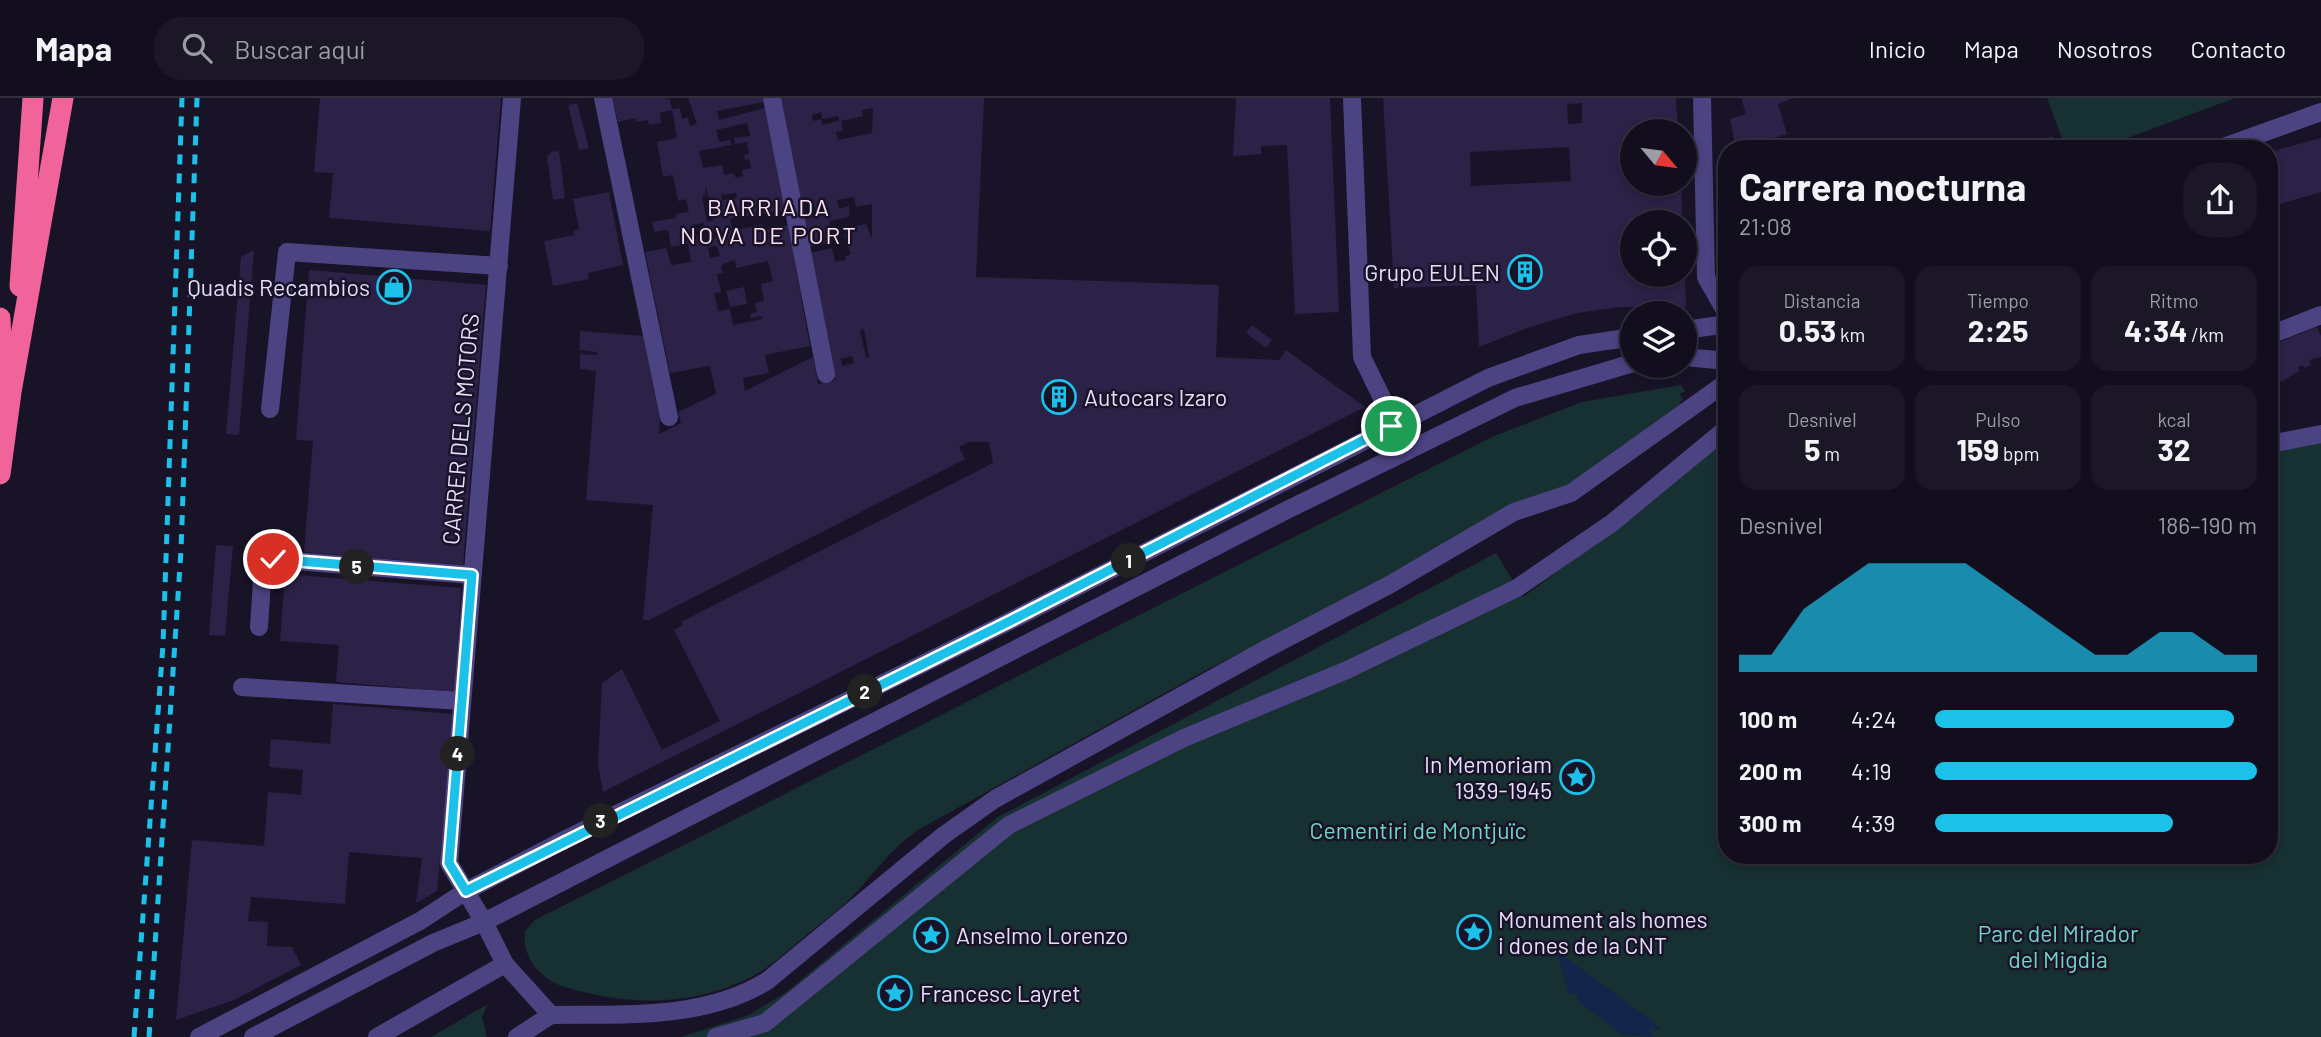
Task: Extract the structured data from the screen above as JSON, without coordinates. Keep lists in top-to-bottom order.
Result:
{
  "streets": {
    "street": ["CARRER DELS MOTORS"]
  },
  "districts": ["BARRIADA NOVA DE PORT"],
  "parks": ["Cementiri de Montjuïc", "Parc del Mirador del Migdia"],
  "places": {
    "building": ["Grupo EULEN", "Autocars Izaro"],
    "shop": ["Quadis Recambios"],
    "place": [
      "In Memoriam 1939-1945",
      "Monument als homes i dones de la CNT",
      "Anselmo Lorenzo",
      "Francesc Layret"
    ]
  },
  "north": "bottom right",
  "page": {
    "header": "Mapa",
    "search": "Buscar aquí",
    "nav": [
      "Inicio",
      "Mapa",
      "Nosotros",
      "Contacto"
    ],
    "heading": ["Carrera nocturna", "21:08"],
    "stats": [
      ["Distancia", "0.53 km"],
      ["Tiempo", "2:25"],
      ["Ritmo", "4:34 /km"],
      ["Desnivel", "5 m"],
      ["Pulso", "159 bpm"],
      ["kcal", "32"]
    ],
    "chart": ["Desnivel", "186–190 m"],
    "pins": [
      "1",
      "5",
      "2",
      "4",
      "3"
    ],
    "list": [
      {
        "name": "100 m",
        "note": "4:24"
      },
      {
        "name": "200 m",
        "note": "4:19"
      },
      {
        "name": "300 m",
        "note": "4:39"
      }
    ]
  }
}
